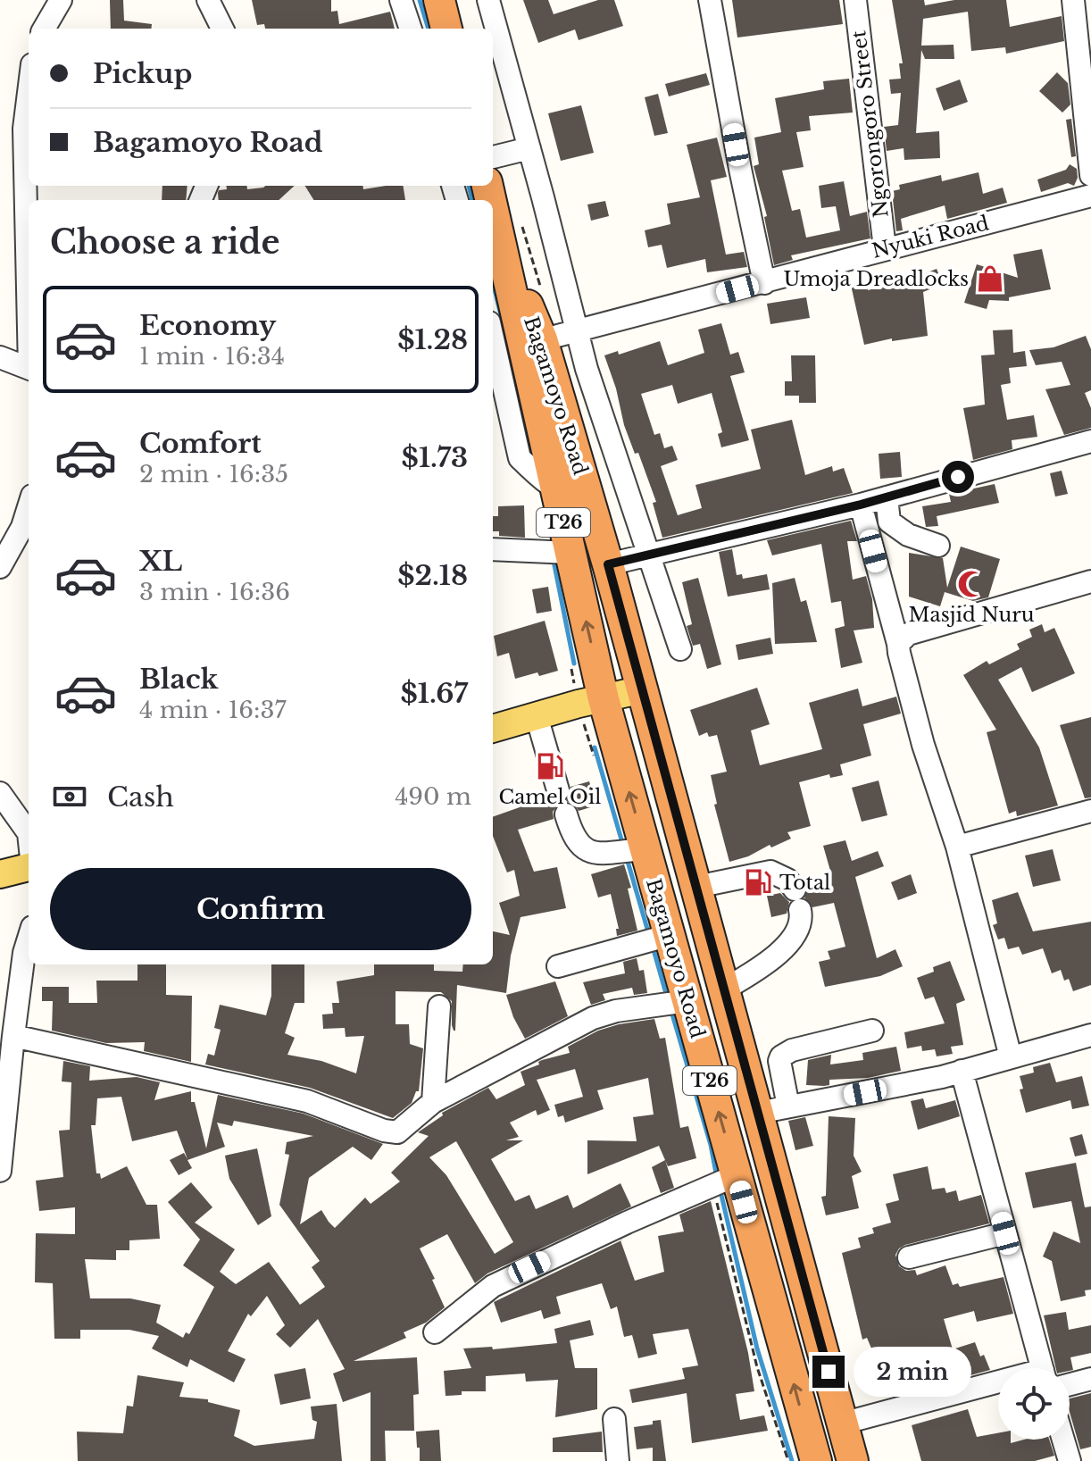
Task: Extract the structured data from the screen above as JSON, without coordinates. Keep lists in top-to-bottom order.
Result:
{
  "streets": {
    "highway": ["Bagamoyo Road", "T26"],
    "street": ["Ngorongoro Street", "Nyuki Road"]
  },
  "crossings": [
    ["Ngorongoro Street", "Nyuki Road"],
    ["Nyuki Road", "Bagamoyo Road"]
  ],
  "places": {
    "shop": ["Umoja Dreadlocks"],
    "mosque": ["Masjid Nuru"],
    "fuel station": ["Camel Oil", "Total"]
  },
  "page": {
    "banner": ["Pickup", "Bagamoyo Road"],
    "heading": "Choose a ride",
    "list": [
      {
        "name": "Economy",
        "note": "1 min · 16:34",
        "value": "$1.28"
      },
      {
        "name": "Comfort",
        "note": "2 min · 16:35",
        "value": "$1.73"
      },
      {
        "name": "XL",
        "note": "3 min · 16:36",
        "value": "$2.18"
      },
      {
        "name": "Black",
        "note": "4 min · 16:37",
        "value": "$1.67"
      }
    ],
    "pay": ["Cash", "490 m"],
    "buttons": "Confirm",
    "bubble": "2 min"
  }
}
